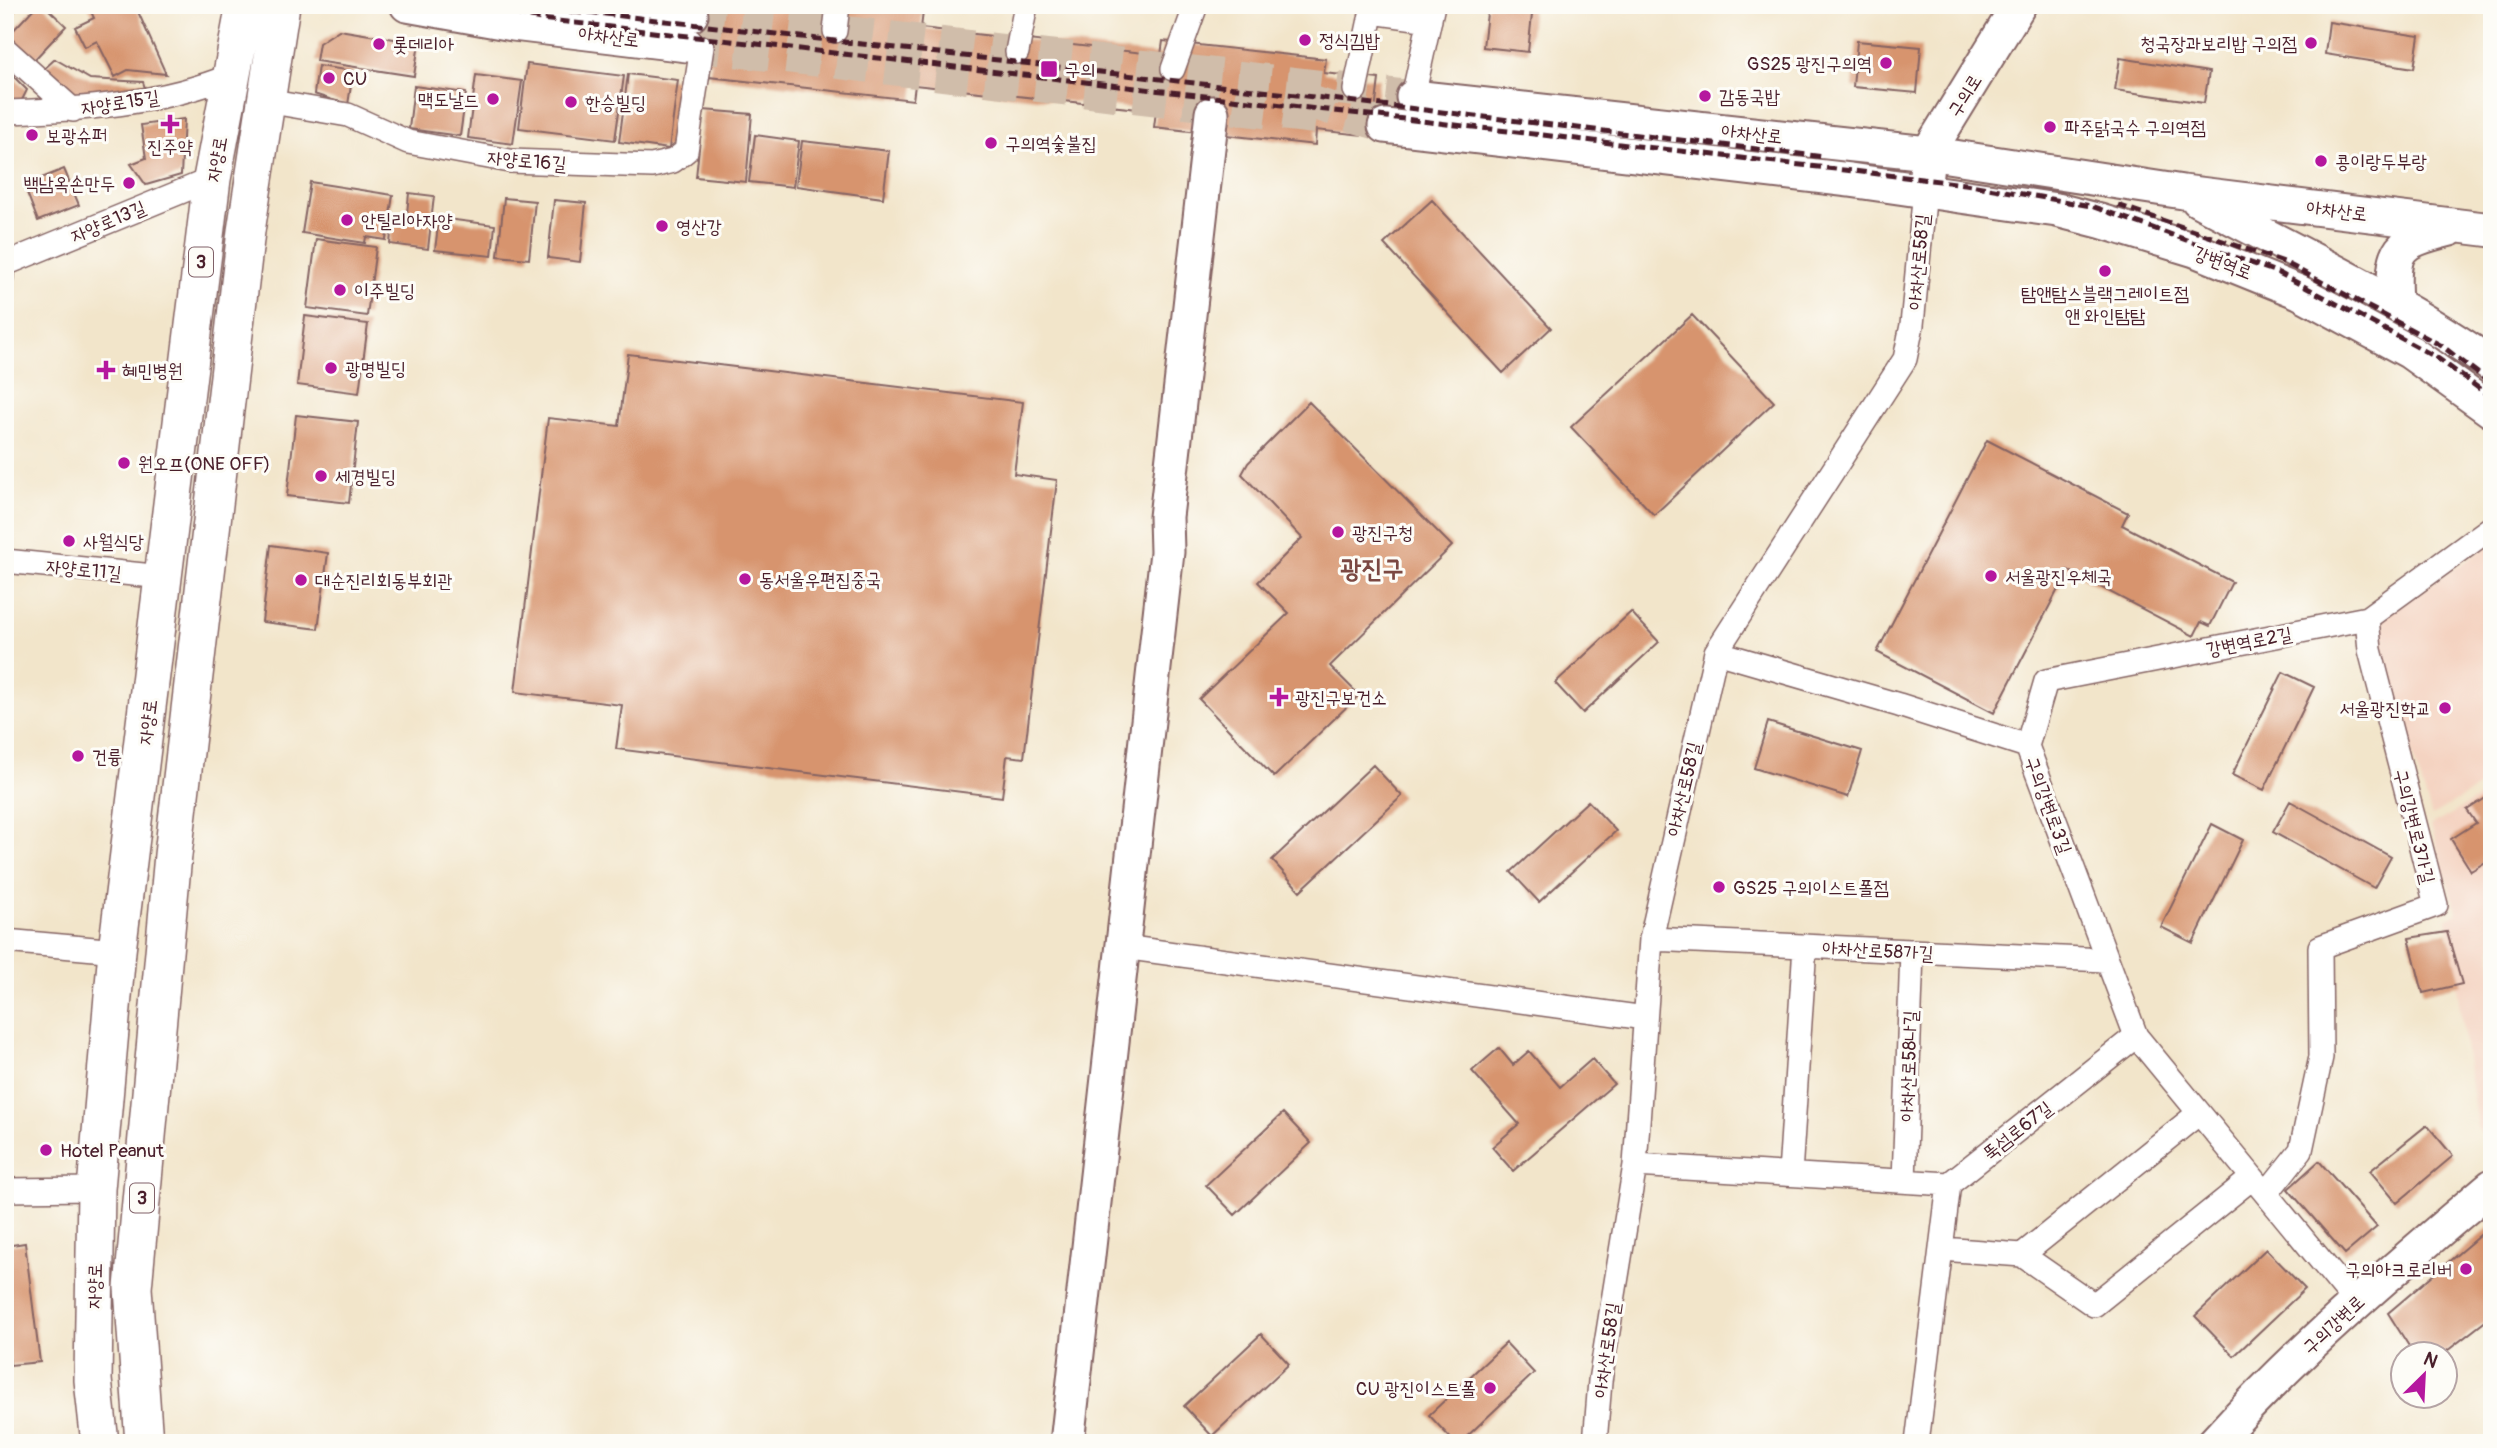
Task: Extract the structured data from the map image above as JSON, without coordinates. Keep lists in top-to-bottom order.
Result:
{
  "streets": {
    "main road": [
      "아차산로",
      "구의로",
      "자양로",
      "3",
      "강변역로",
      "구의강변로"
    ],
    "street": [
      "자양로15길",
      "자양로16길",
      "자양로13길",
      "아차산로58길",
      "자양로11길",
      "강변역로2길",
      "구의강변로3길",
      "구의강변로3가길",
      "아차산로58가길",
      "아차산로58나길",
      "뚝섬로67길"
    ]
  },
  "crossings": [
    ["아차산로", "구의로"],
    ["아차산로", "자양로16길"],
    ["아차산로", "아차산로58길"],
    ["아차산로", "강변역로"],
    ["구의로", "아차산로58길"],
    ["구의로", "강변역로"],
    ["자양로15길", "자양로"],
    ["자양로", "자양로16길"],
    ["자양로", "자양로13길"],
    ["자양로", "자양로11길"],
    ["아차산로58길", "강변역로"],
    ["아차산로58길", "구의강변로3길"],
    ["아차산로58길", "아차산로58가길"],
    ["강변역로2길", "구의강변로3길"],
    ["강변역로2길", "구의강변로3가길"],
    ["구의강변로3길", "구의강변로3가길"],
    ["구의강변로3길", "아차산로58가길"],
    ["구의강변로3길", "뚝섬로67길"],
    ["구의강변로3길", "구의강변로"],
    ["아차산로58가길", "아차산로58나길"]
  ],
  "districts": ["광진구"],
  "places": {
    "other": [
      "정식김밥",
      "청국장과보리밥 구의점",
      "롯데리아",
      "GS25 광진구의역",
      "CU",
      "감동국밥",
      "맥도날드",
      "한승빌딩",
      "파주닭국수 구의역점",
      "보광슈퍼",
      "구의역숯불집",
      "콩이랑두부랑",
      "백남옥손만두",
      "안틸리아자양",
      "영산강",
      "탐앤탐스블랙그레이트점 앤 와인탐탐",
      "이주빌딩",
      "광명빌딩",
      "원오프(ONE OFF)",
      "세경빌딩",
      "광진구청",
      "사월식당",
      "서울광진우체국",
      "동서울우편집중국",
      "대순진리회동부회관",
      "서울광진학교",
      "건륭",
      "GS25 구의이스트폴점",
      "Hotel Peanut",
      "구의아크로리버",
      "CU 광진이스트폴"
    ],
    "transit": ["구의"],
    "health": ["진주약", "혜민병원", "광진구보건소"]
  },
  "north": "top right"
}
